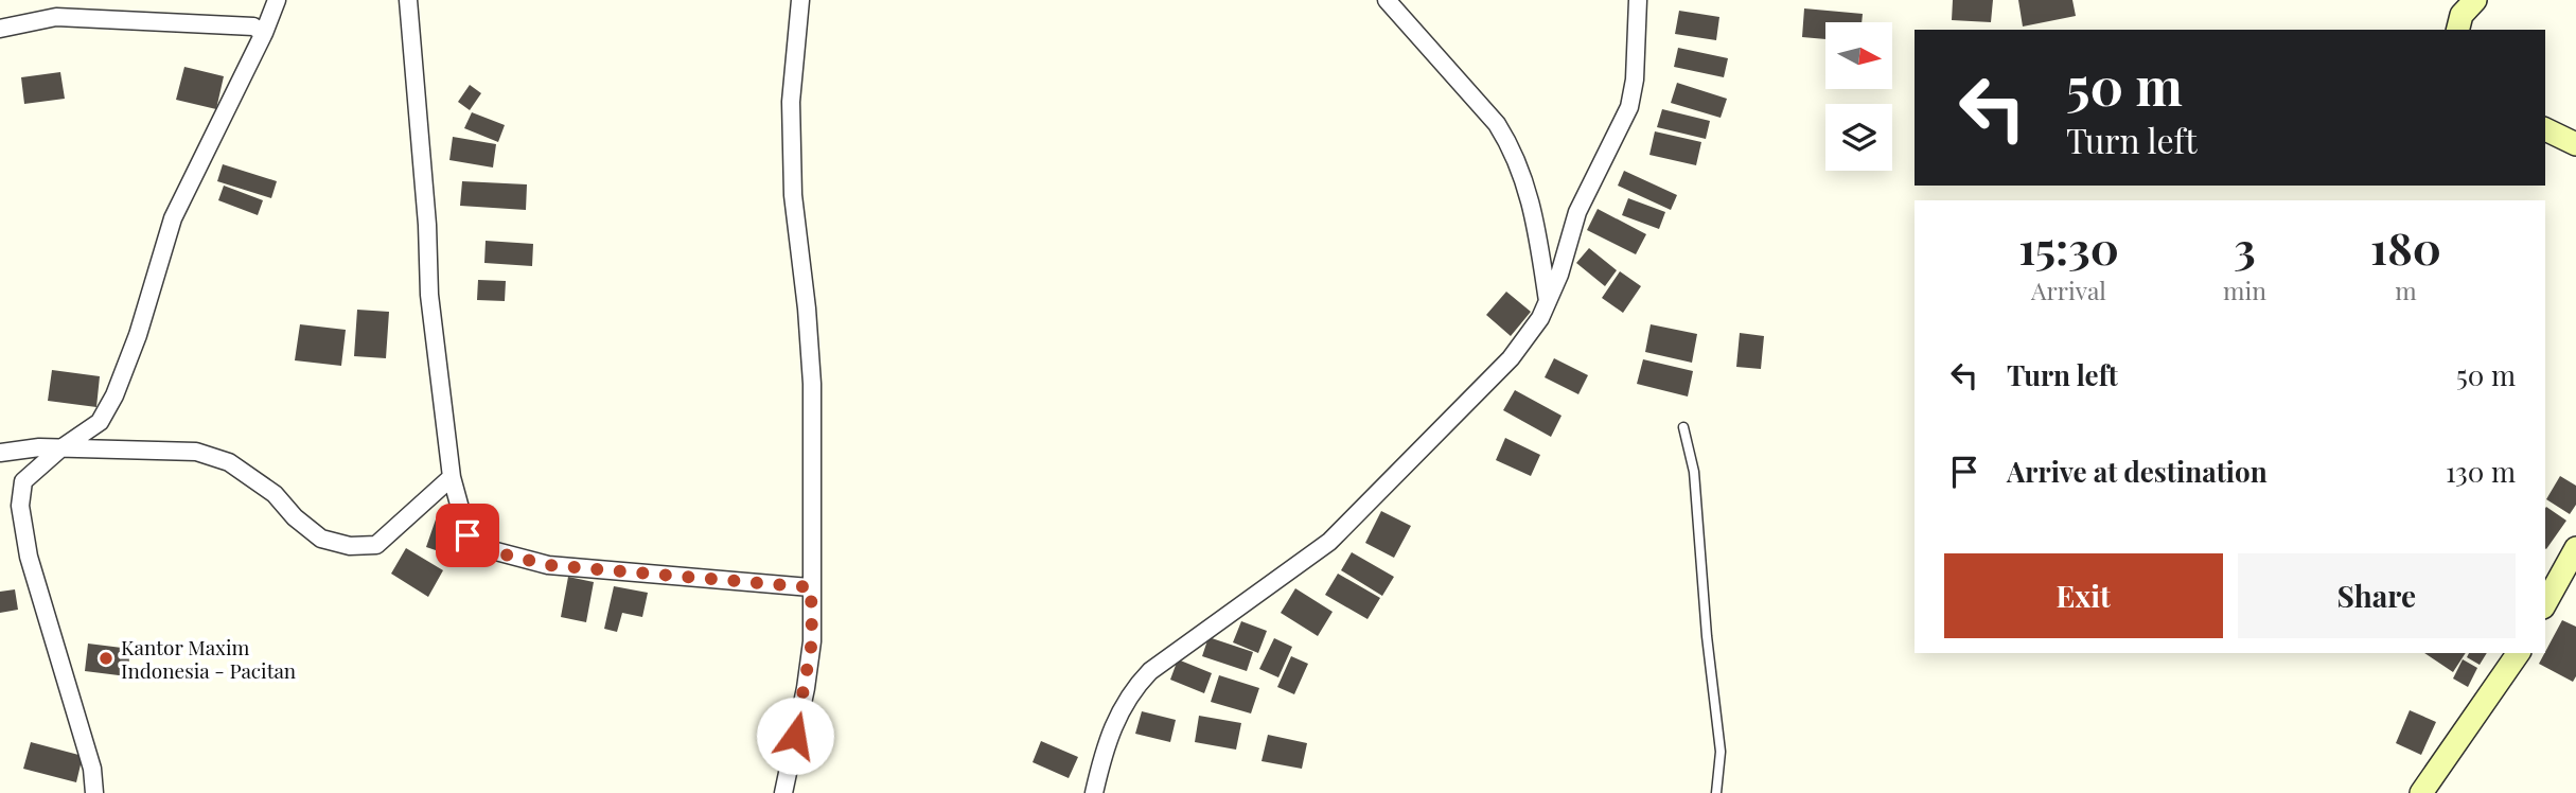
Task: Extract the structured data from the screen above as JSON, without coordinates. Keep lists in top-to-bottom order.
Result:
{
  "places": ["Kantor Maxim Indonesia - Pacitan"],
  "north": "right",
  "page": {
    "turn": ["50 m", "Turn left"],
    "eta": [
      "15:30",
      "Arrival",
      "3",
      "min",
      "180",
      "m"
    ],
    "list": [
      {
        "name": "Turn left",
        "value": "50 m"
      },
      {
        "name": "Arrive at destination",
        "value": "130 m"
      }
    ],
    "buttons": ["Exit", "Share"]
  }
}
